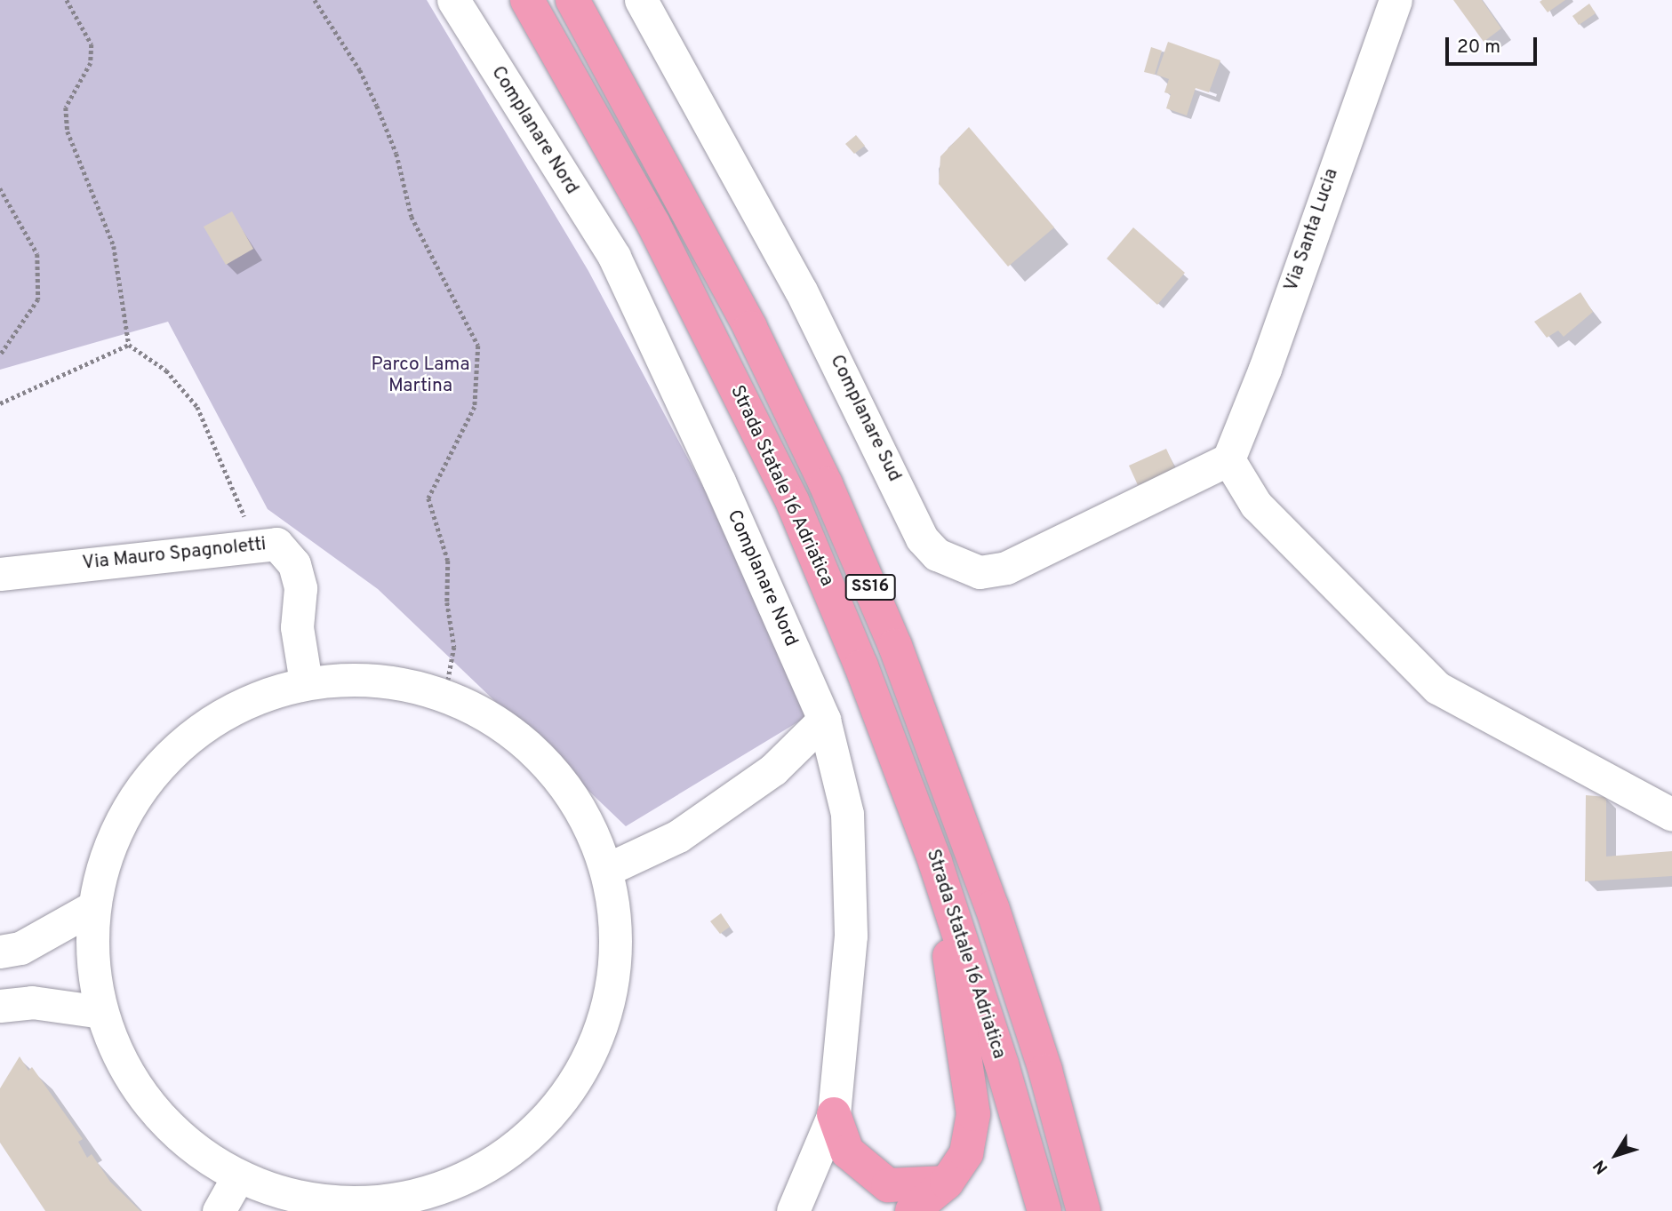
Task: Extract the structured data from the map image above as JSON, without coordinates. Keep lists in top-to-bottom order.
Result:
{
  "streets": {
    "highway": ["Strada Statale 16 Adriatica", "SS16"],
    "street": [
      "Complanare Nord",
      "Via Santa Lucia",
      "Complanare Sud",
      "Via Mauro Spagnoletti"
    ]
  },
  "crossings": [
    ["Via Santa Lucia", "Complanare Sud"]
  ],
  "parks": ["Parco Lama Martina"],
  "scale_bar": "20 m",
  "north": "bottom left"
}
